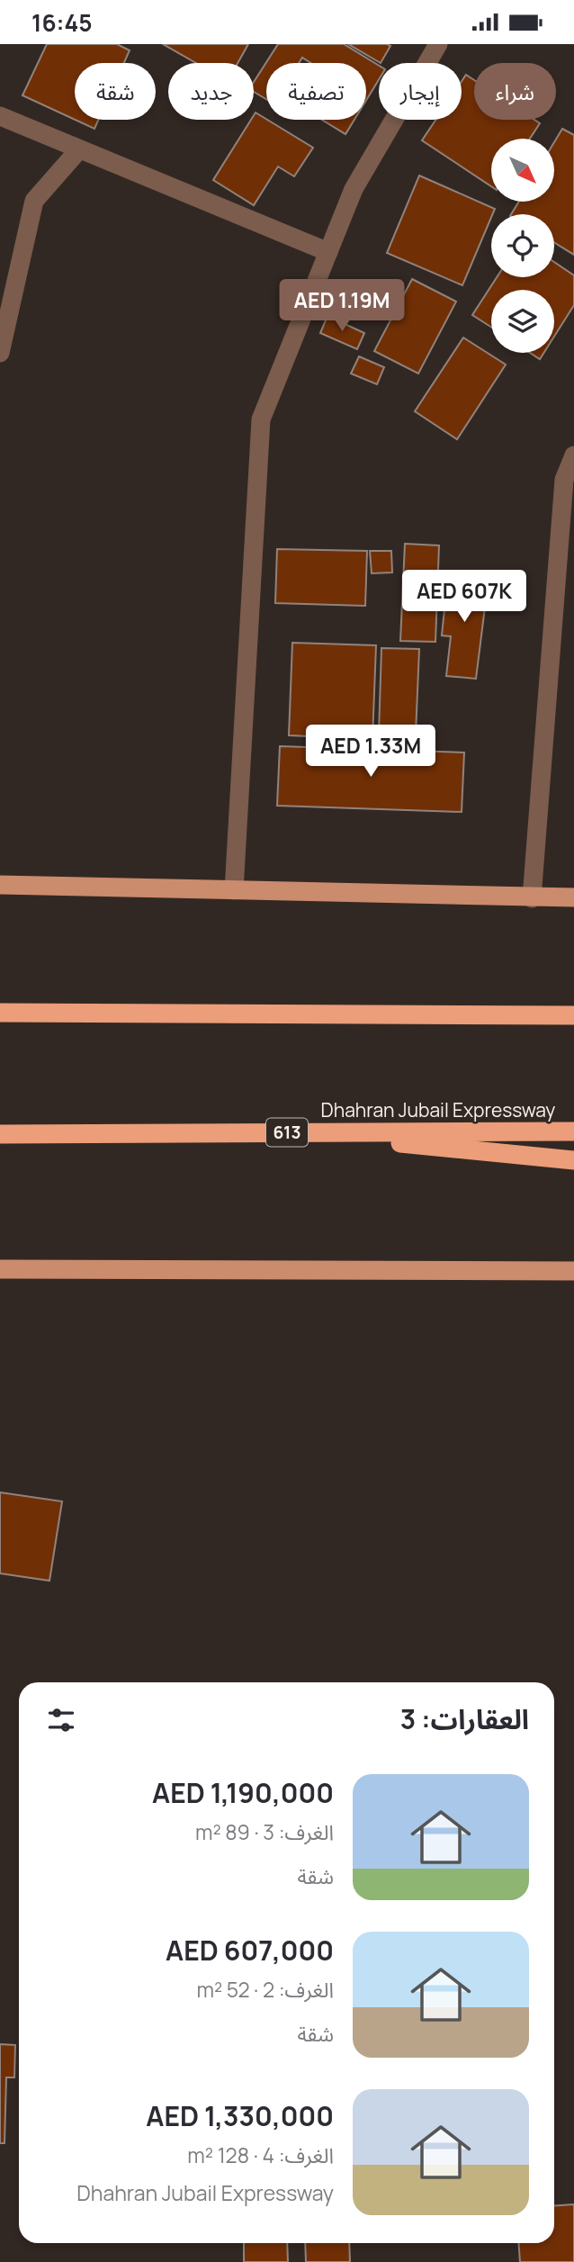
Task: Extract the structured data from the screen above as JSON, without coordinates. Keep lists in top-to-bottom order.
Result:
{
  "streets": {
    "highway": ["Dhahran Jubail Expressway", "613"]
  },
  "north": "bottom right",
  "page": {
    "status": "16:45",
    "chip": [
      "شراء",
      "إيجار",
      "تصفية",
      "جديد",
      "شقة"
    ],
    "price": ["AED 1.19M", "AED 607K", "AED 1.33M"],
    "heading": "العقارات: 3",
    "list": [
      {
        "name": "AED 1,190,000",
        "note": "الغرف: 3 · 89 m² · شقة"
      },
      {
        "name": "AED 607,000",
        "note": "الغرف: 2 · 52 m² · شقة"
      },
      {
        "name": "AED 1,330,000",
        "note": "الغرف: 4 · 128 m² · Dhahran Jubail Expressway"
      }
    ]
  }
}
